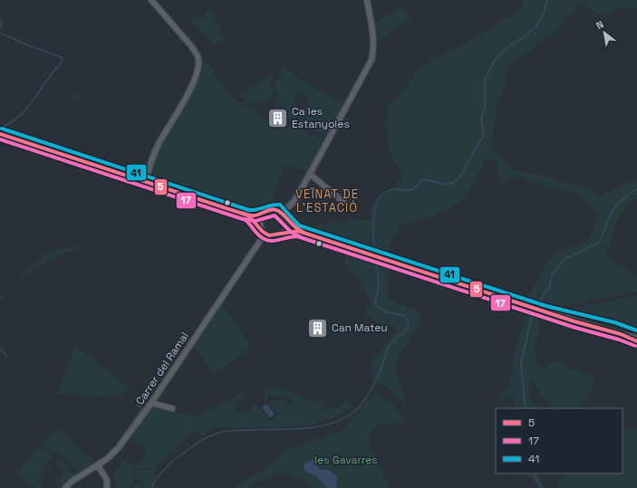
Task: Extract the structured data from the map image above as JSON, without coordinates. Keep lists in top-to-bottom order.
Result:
{
  "streets": {
    "street": ["Carrer del Ramal"]
  },
  "districts": ["VEÏNAT DE L'ESTACIÓ"],
  "parks": ["les Gavarres"],
  "places": {
    "building": ["Ca les Estanyoles", "Can Mateu"]
  },
  "lines": ["transit line 41", "transit line 5", "transit line 17"],
  "legend": ["5", "17", "41"],
  "north": "top left"
}
